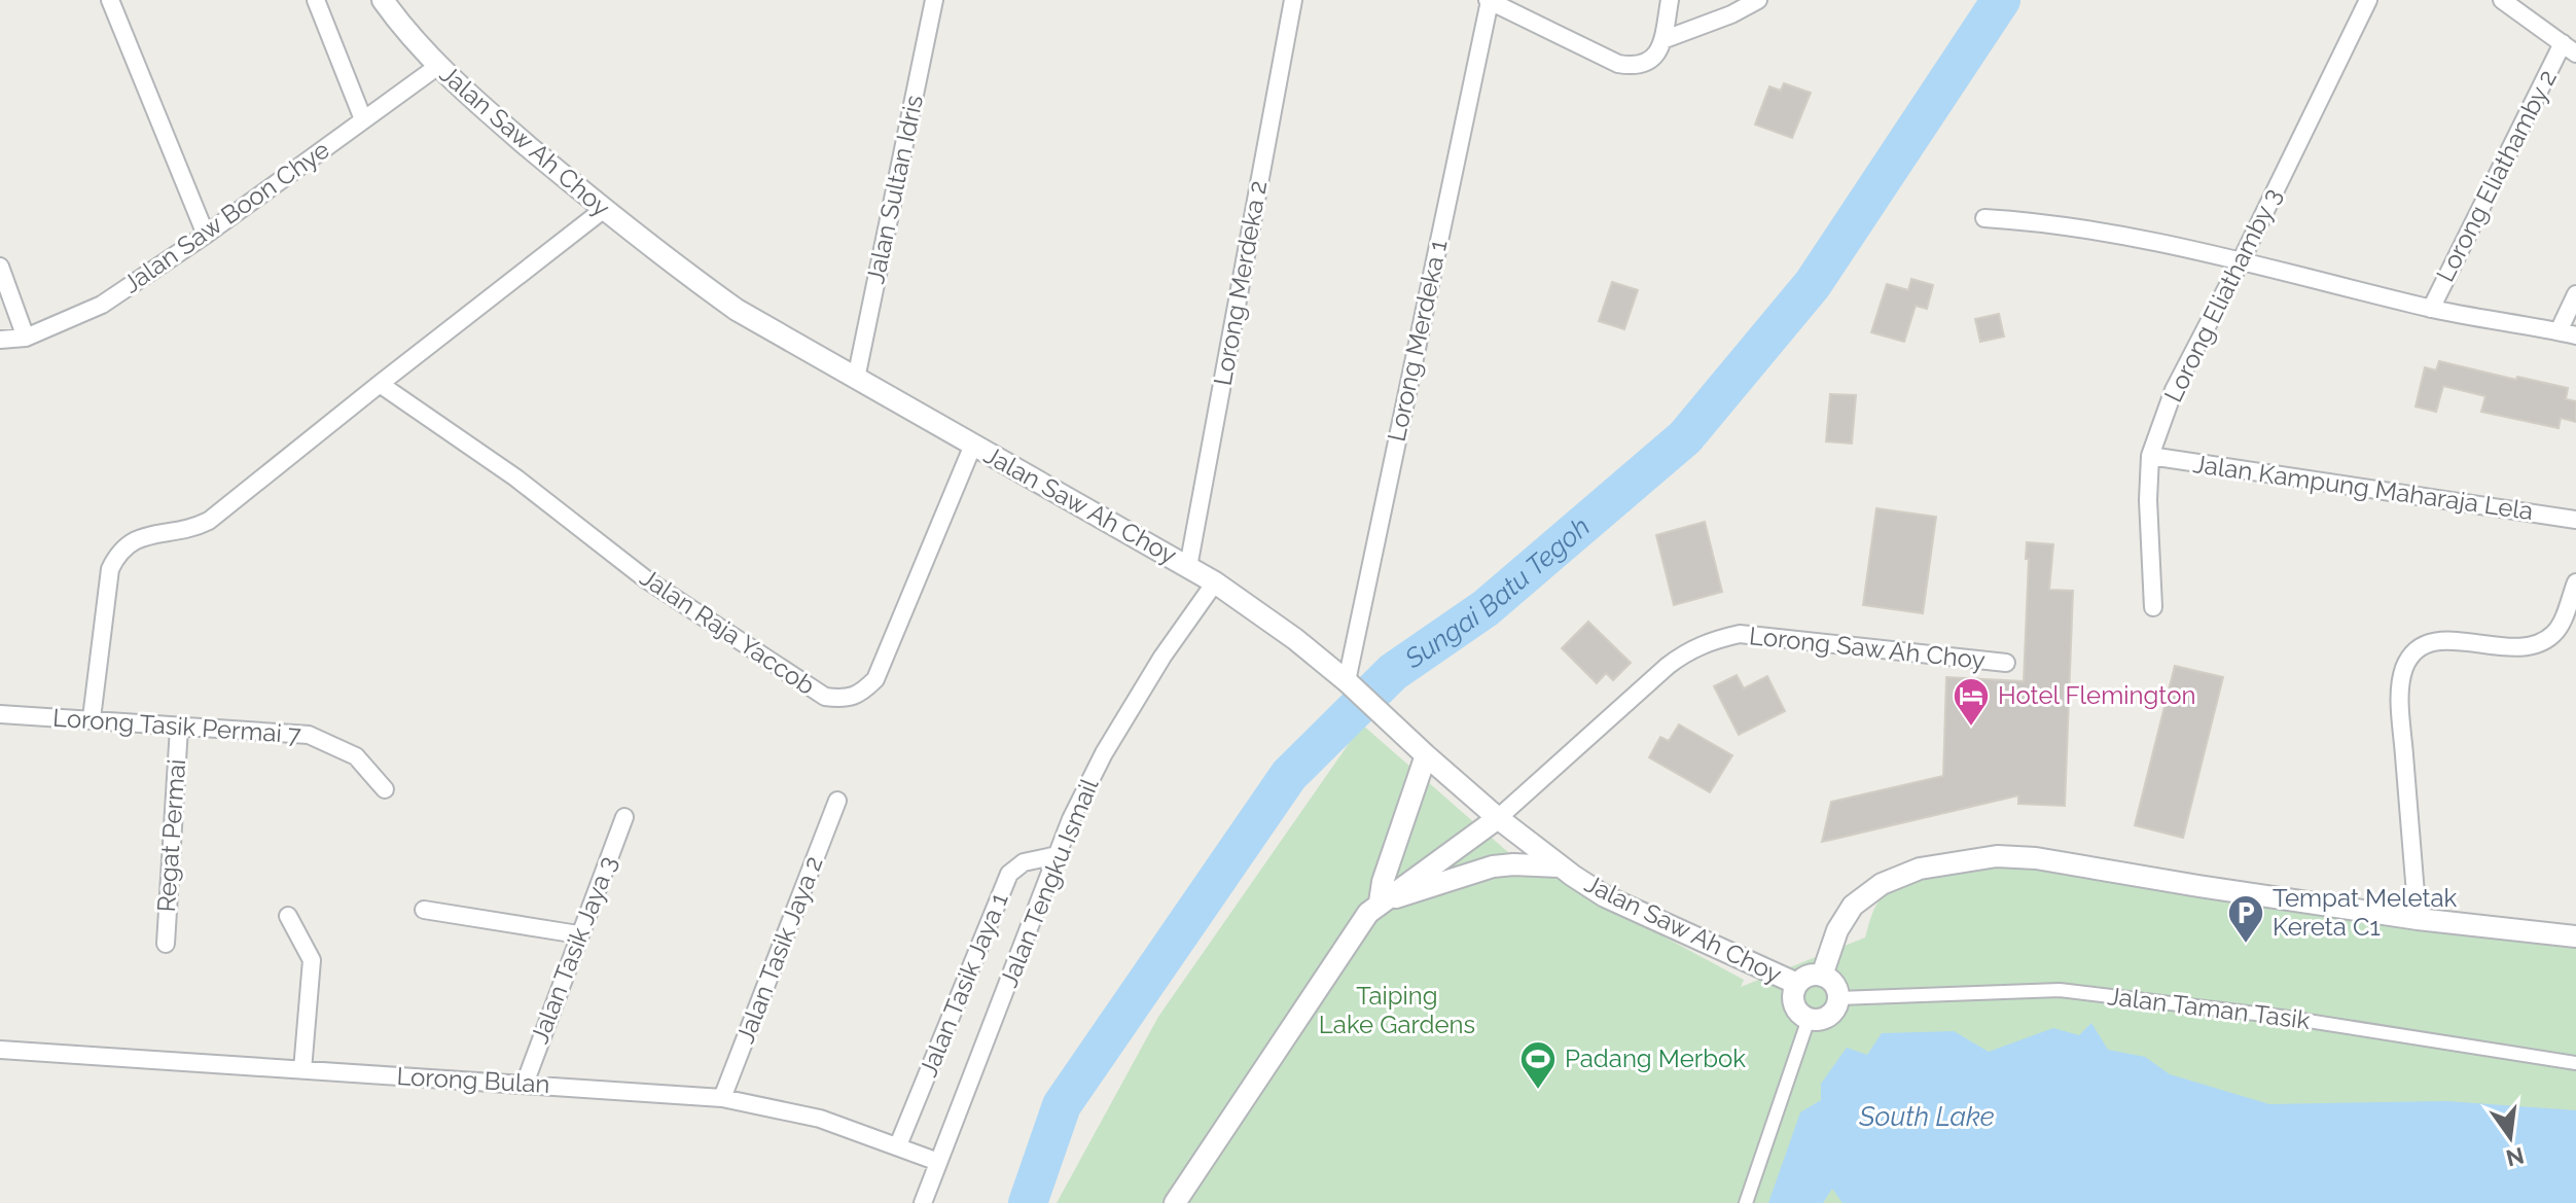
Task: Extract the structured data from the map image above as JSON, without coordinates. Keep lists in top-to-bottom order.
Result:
{
  "streets": {
    "street": [
      "Jalan Saw Ah Choy",
      "Lorong Eliathamby 2",
      "Jalan Sultan Idris",
      "Jalan Saw Boon Chye",
      "Lorong Merdeka 2",
      "Lorong Eliathamby 3",
      "Lorong Merdeka 1",
      "Jalan Kampung Maharaja Lela",
      "Jalan Raja Yaccob",
      "Lorong Saw Ah Choy",
      "Lorong Tasik Permai 7",
      "Regat Permai",
      "Jalan Tengku Ismail",
      "Jalan Tasik Jaya 3",
      "Jalan Tasik Jaya 2",
      "Jalan Tasik Jaya 1",
      "Jalan Taman Tasik",
      "Lorong Bulan"
    ]
  },
  "crossings": [
    ["Jalan Saw Ah Choy", "Jalan Sultan Idris"],
    ["Jalan Saw Ah Choy", "Jalan Saw Boon Chye"],
    ["Jalan Saw Ah Choy", "Lorong Merdeka 2"],
    ["Jalan Saw Ah Choy", "Lorong Merdeka 1"],
    ["Jalan Saw Ah Choy", "Jalan Raja Yaccob"],
    ["Jalan Saw Ah Choy", "Lorong Saw Ah Choy"],
    ["Jalan Saw Ah Choy", "Jalan Tengku Ismail"],
    ["Jalan Saw Ah Choy", "Jalan Taman Tasik"],
    ["Lorong Eliathamby 3", "Jalan Kampung Maharaja Lela"],
    ["Lorong Tasik Permai 7", "Regat Permai"],
    ["Jalan Tengku Ismail", "Jalan Tasik Jaya 1"],
    ["Jalan Tengku Ismail", "Lorong Bulan"],
    ["Jalan Tasik Jaya 3", "Lorong Bulan"],
    ["Jalan Tasik Jaya 2", "Lorong Bulan"],
    ["Jalan Tasik Jaya 1", "Lorong Bulan"]
  ],
  "water": ["Sungai Batu Tegoh", "South Lake"],
  "parks": ["Taiping Lake Gardens"],
  "places": {
    "hotel": ["Hotel Flemington"],
    "parking": ["Tempat Meletak Kereta C1"],
    "sports": ["Padang Merbok"]
  },
  "north": "bottom"
}
